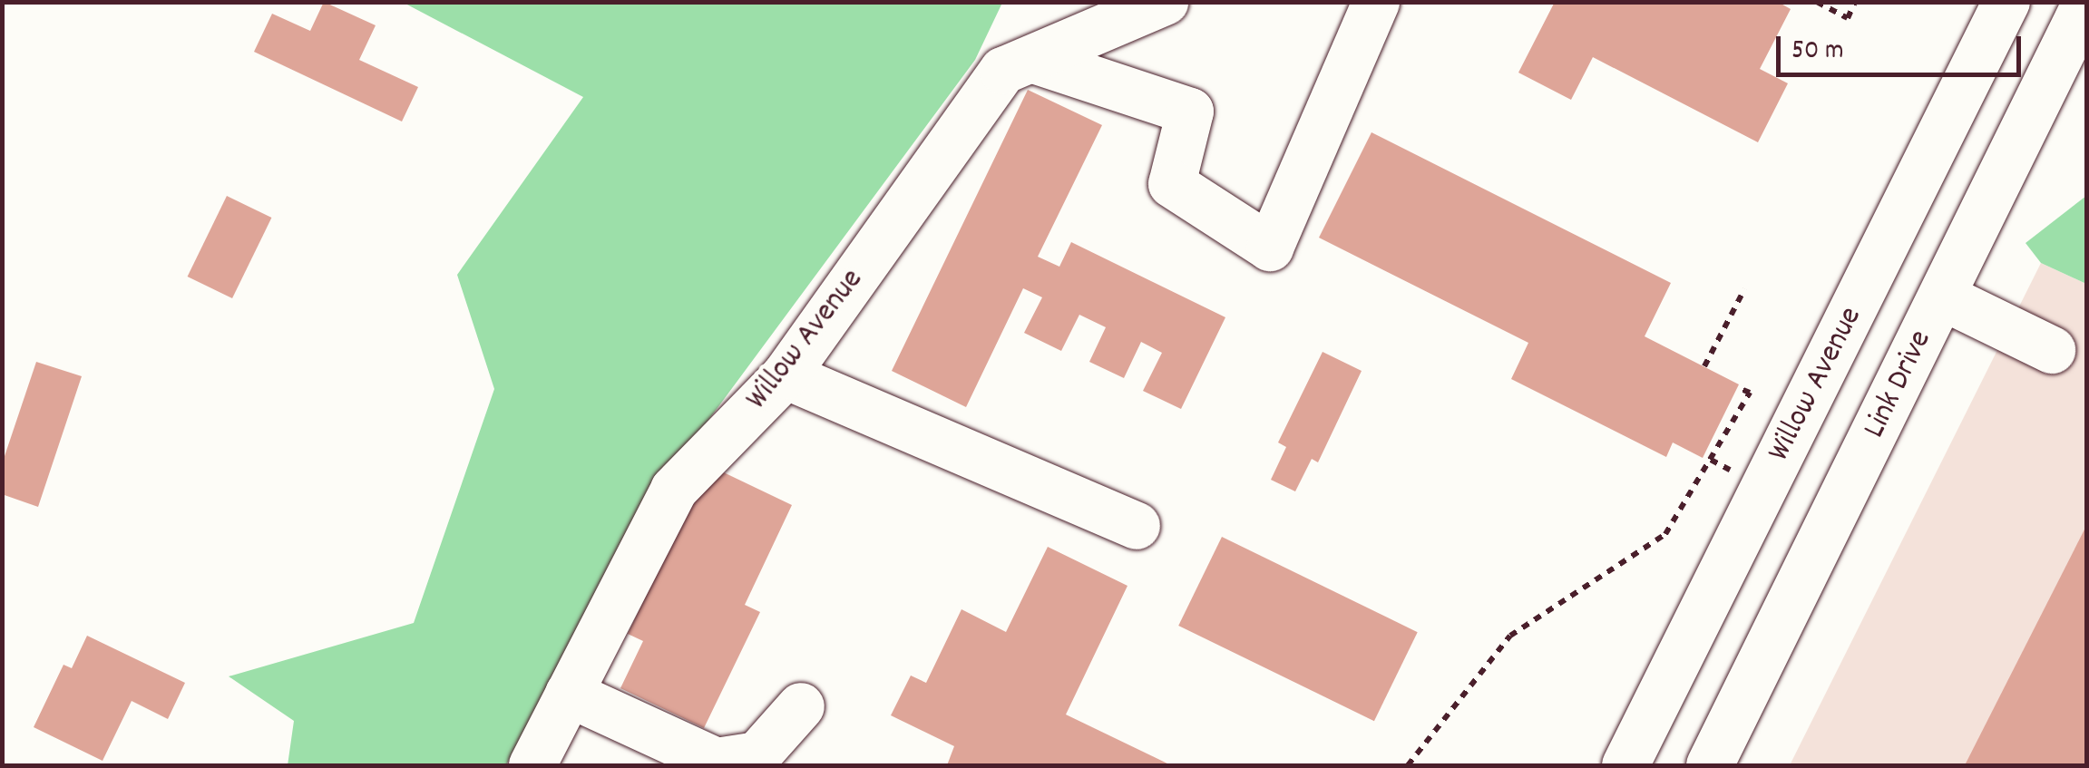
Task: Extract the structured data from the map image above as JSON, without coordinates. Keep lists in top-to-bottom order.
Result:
{
  "streets": {
    "street": ["Willow Avenue", "Link Drive"]
  },
  "scale_bar": "50 m"
}
